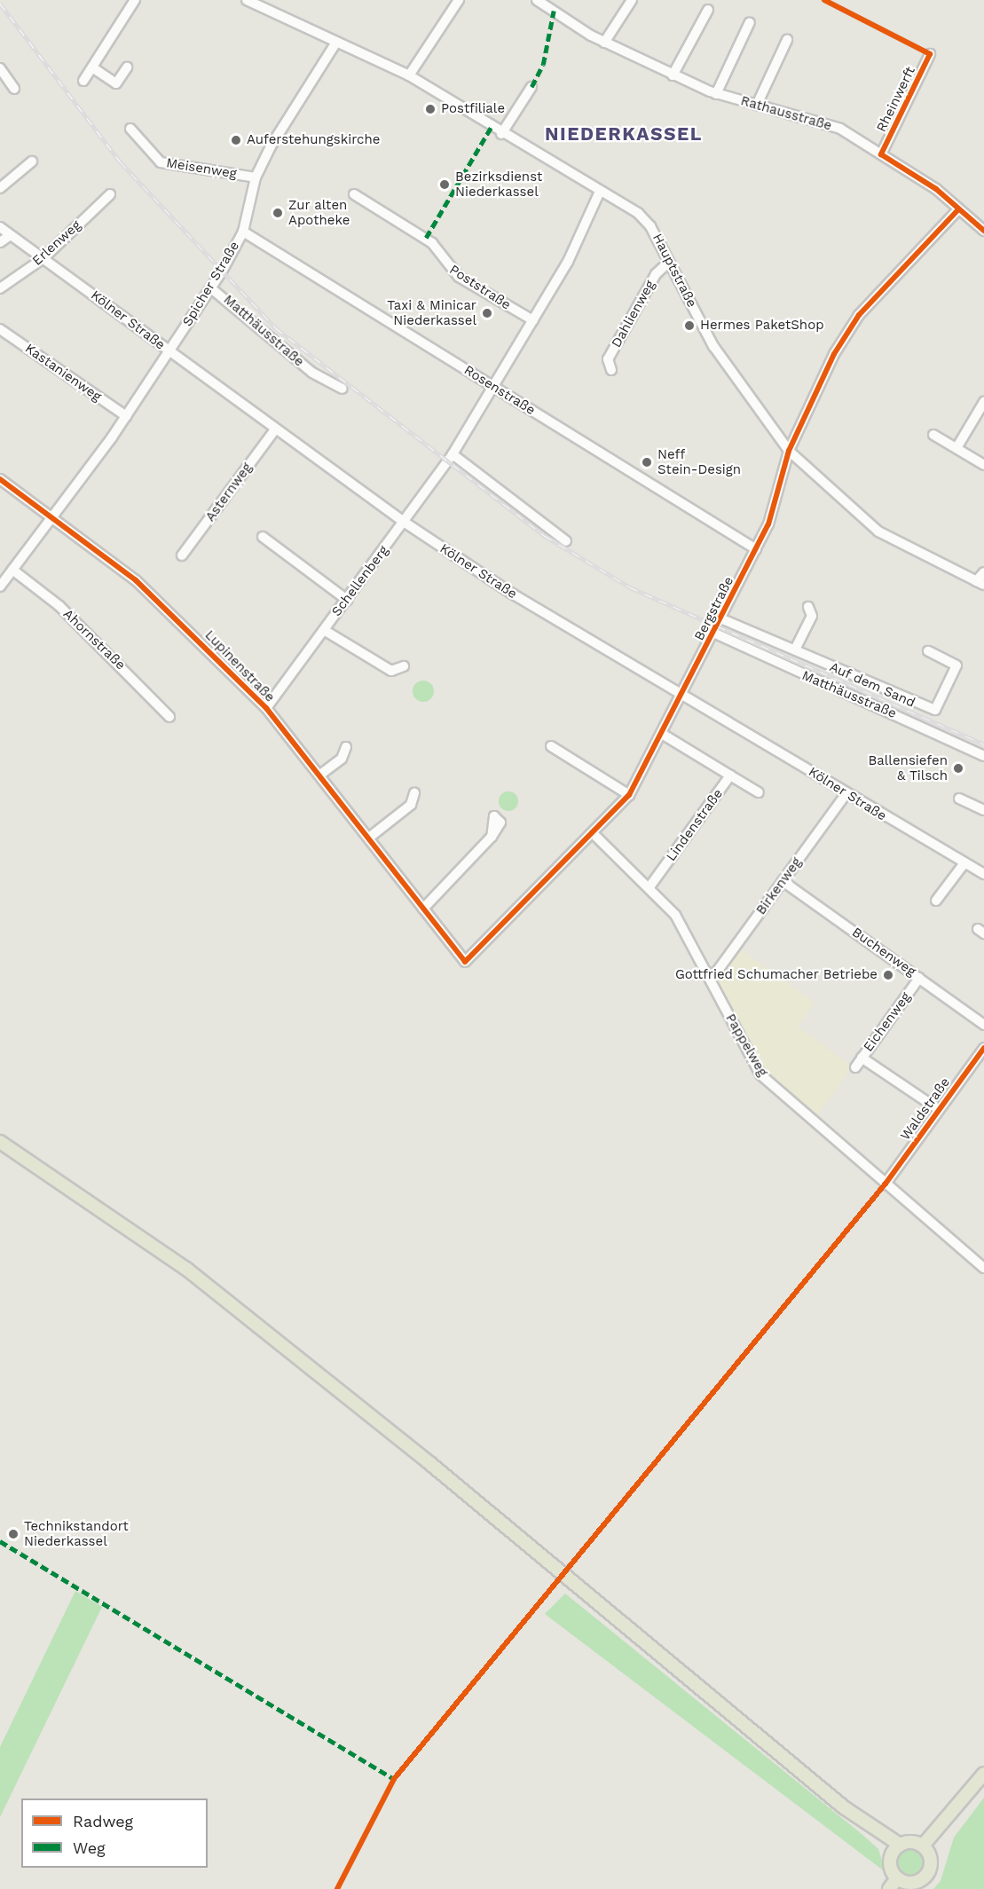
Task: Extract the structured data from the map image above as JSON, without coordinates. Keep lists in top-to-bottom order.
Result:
{
  "streets": {
    "street": [
      "Rheinwerft",
      "Rathausstraße",
      "Meisenweg",
      "Erlenweg",
      "Hauptstraße",
      "Spicher Straße",
      "Poststraße",
      "Dahlienweg",
      "Kölner Straße",
      "Matthäusstraße",
      "Kastanienweg",
      "Rosenstraße",
      "Asternweg",
      "Schellenberg",
      "Bergstraße",
      "Ahornstraße",
      "Lupinenstraße",
      "Auf dem Sand",
      "Lindenstraße",
      "Birkenweg",
      "Buchenweg",
      "Eichenweg",
      "Pappelweg",
      "Waldstraße"
    ]
  },
  "crossings": [
    ["Rheinwerft", "Rathausstraße"],
    ["Rathausstraße", "Bergstraße"],
    ["Meisenweg", "Spicher Straße"],
    ["Erlenweg", "Kölner Straße"],
    ["Hauptstraße", "Spicher Straße"],
    ["Hauptstraße", "Dahlienweg"],
    ["Hauptstraße", "Schellenberg"],
    ["Hauptstraße", "Bergstraße"],
    ["Spicher Straße", "Kölner Straße"],
    ["Spicher Straße", "Matthäusstraße"],
    ["Spicher Straße", "Kastanienweg"],
    ["Spicher Straße", "Rosenstraße"],
    ["Spicher Straße", "Ahornstraße"],
    ["Spicher Straße", "Lupinenstraße"],
    ["Poststraße", "Schellenberg"],
    ["Kölner Straße", "Asternweg"],
    ["Kölner Straße", "Schellenberg"],
    ["Kölner Straße", "Bergstraße"],
    ["Kölner Straße", "Birkenweg"],
    ["Matthäusstraße", "Bergstraße"],
    ["Rosenstraße", "Schellenberg"],
    ["Rosenstraße", "Bergstraße"],
    ["Schellenberg", "Lupinenstraße"],
    ["Bergstraße", "Lupinenstraße"],
    ["Bergstraße", "Auf dem Sand"],
    ["Bergstraße", "Lindenstraße"],
    ["Bergstraße", "Pappelweg"],
    ["Lindenstraße", "Pappelweg"],
    ["Birkenweg", "Buchenweg"],
    ["Birkenweg", "Pappelweg"],
    ["Buchenweg", "Eichenweg"],
    ["Pappelweg", "Waldstraße"]
  ],
  "districts": ["NIEDERKASSEL"],
  "places": [
    "Postfiliale",
    "Auferstehungskirche",
    "Bezirksdienst Niederkassel",
    "Zur alten Apotheke",
    "Taxi & Minicar Niederkassel",
    "Hermes PaketShop",
    "Neff Stein-Design",
    "Ballensiefen & Tilsch",
    "Gottfried Schumacher Betriebe",
    "Technikstandort Niederkassel"
  ],
  "legend": ["Radweg", "Weg"]
}
